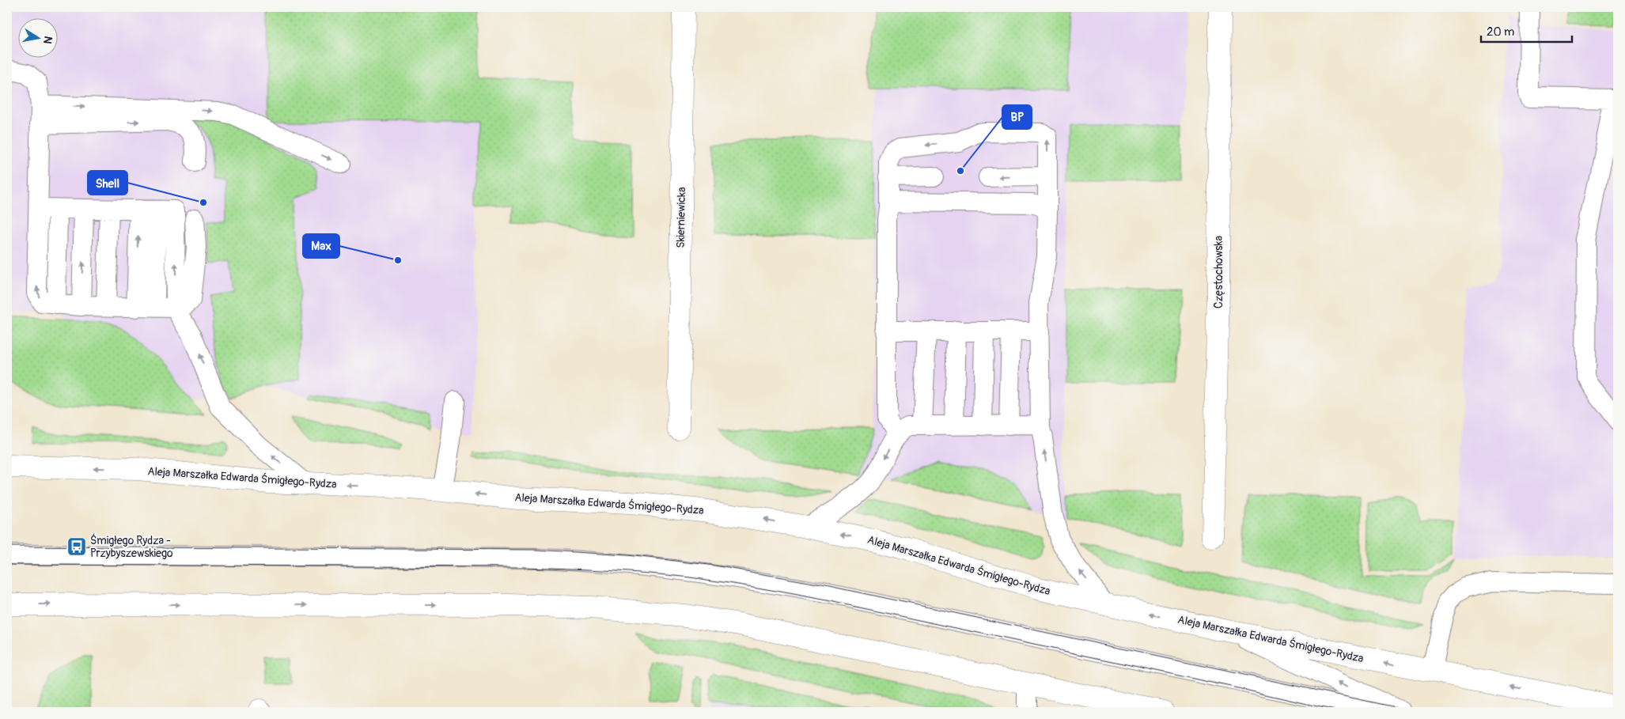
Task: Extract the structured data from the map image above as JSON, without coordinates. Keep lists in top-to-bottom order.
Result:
{
  "streets": {
    "main road": ["Skierniewicka", "Częstochowska", "Aleja Marszałka Edwarda Śmigłego-Rydza"]
  },
  "places": {
    "other": ["BP", "Shell", "Max"],
    "bus stop": ["Śmigłego Rydza - Przybyszewskiego"]
  },
  "scale_bar": "20 m",
  "north": "right"
}
